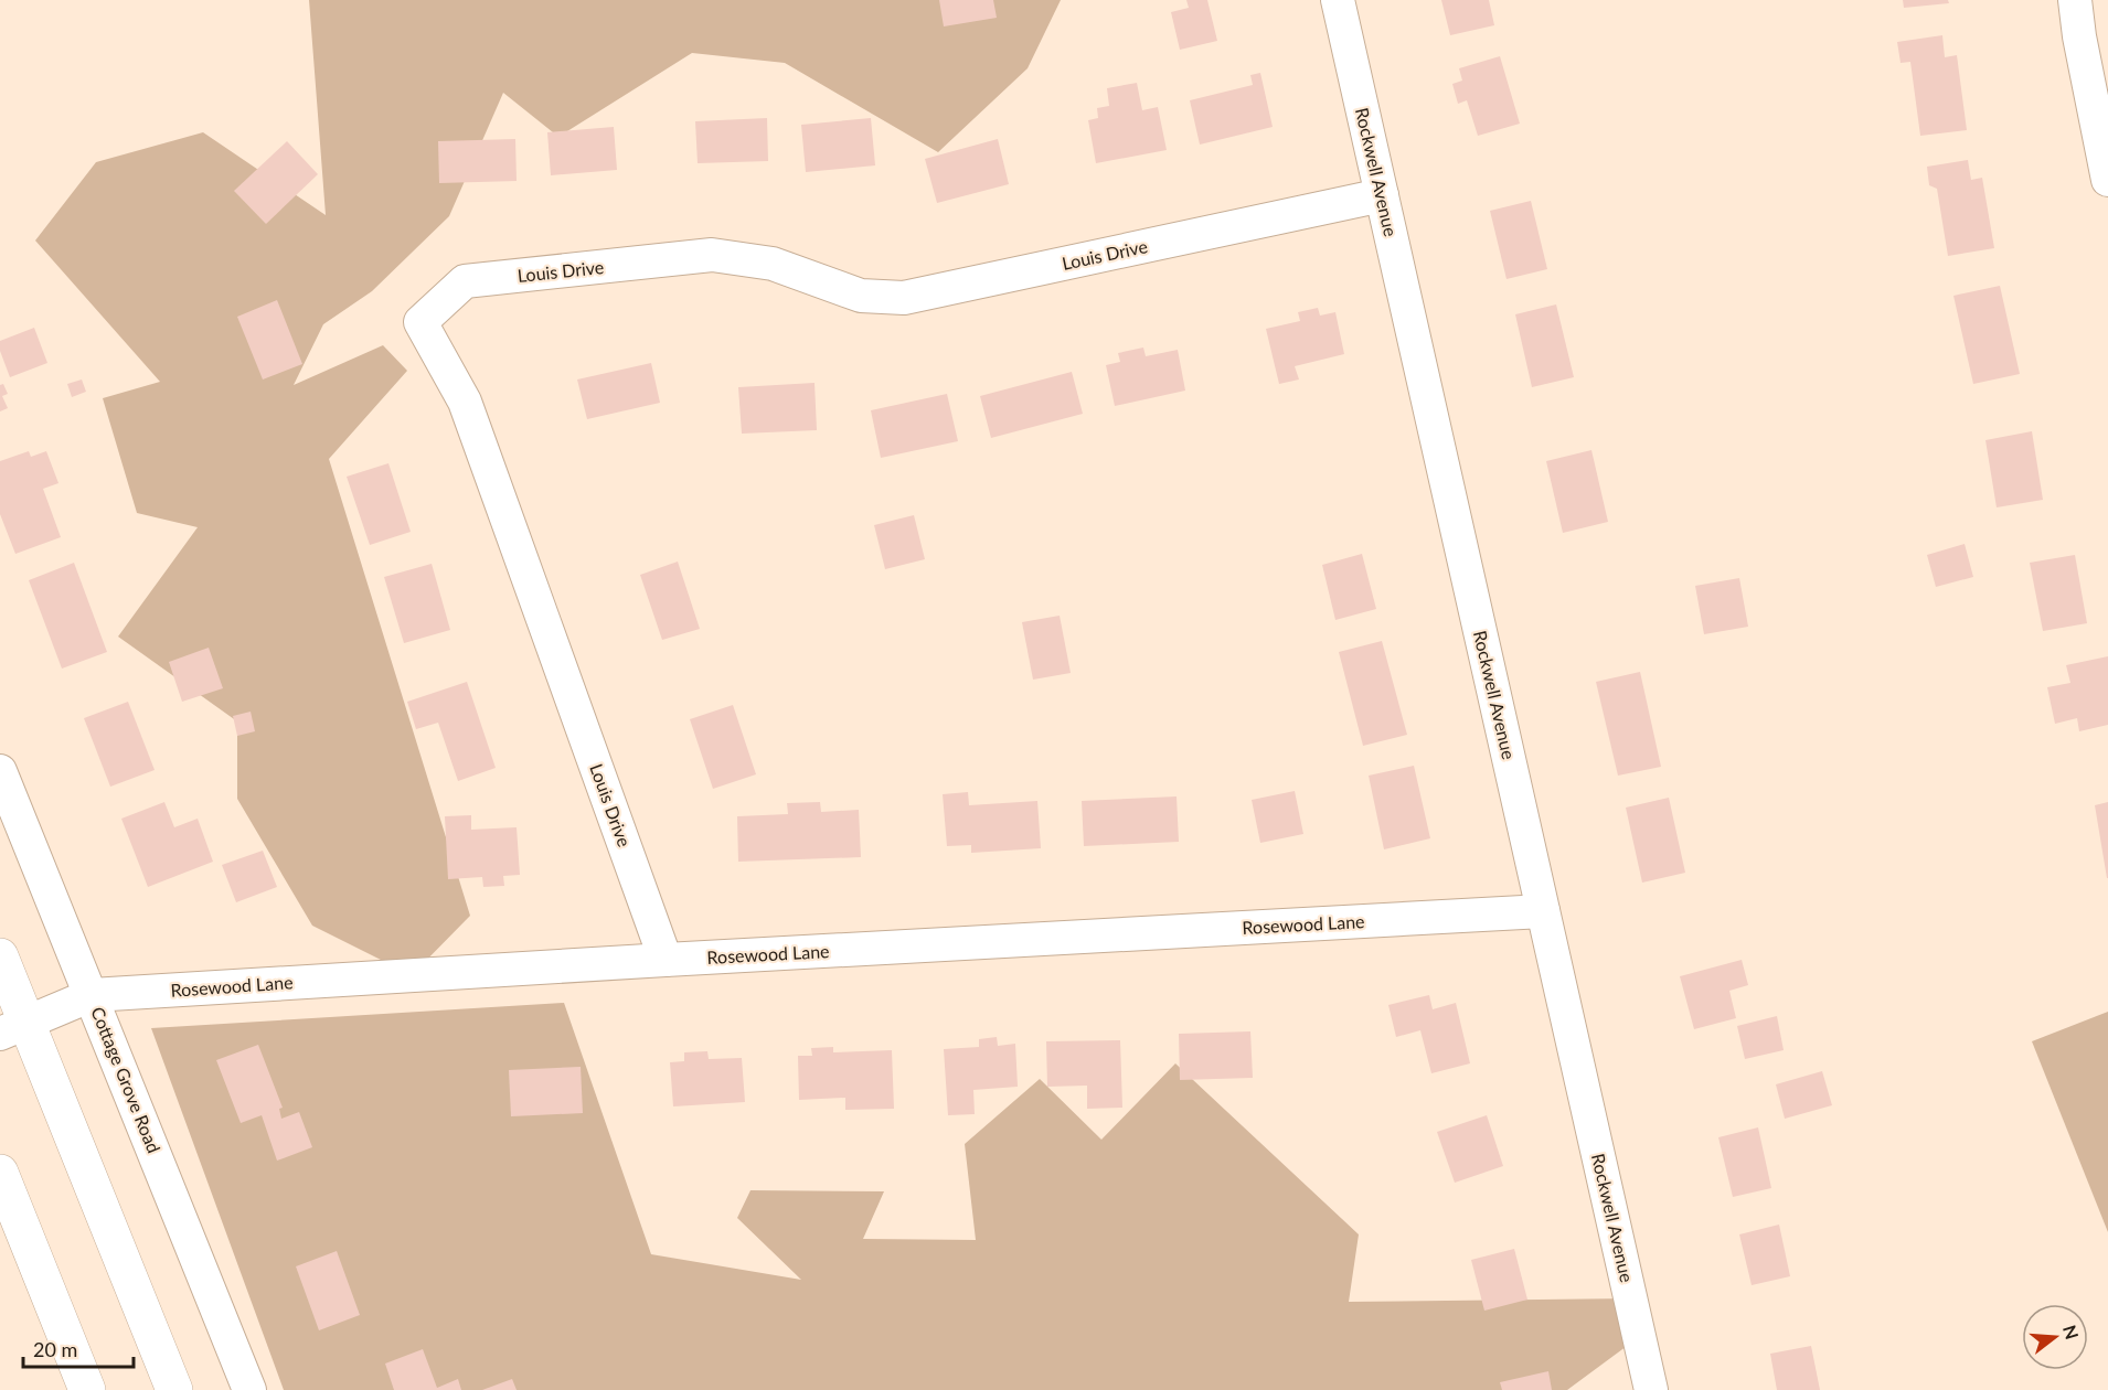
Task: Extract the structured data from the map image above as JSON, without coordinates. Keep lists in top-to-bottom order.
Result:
{
  "streets": {
    "street": [
      "Rockwell Avenue",
      "Louis Drive",
      "Rosewood Lane",
      "Cottage Grove Road"
    ]
  },
  "crossings": [
    ["Rockwell Avenue", "Louis Drive"],
    ["Rockwell Avenue", "Rosewood Lane"],
    ["Louis Drive", "Rosewood Lane"],
    ["Rosewood Lane", "Cottage Grove Road"]
  ],
  "scale_bar": "20 m",
  "north": "right"
}
